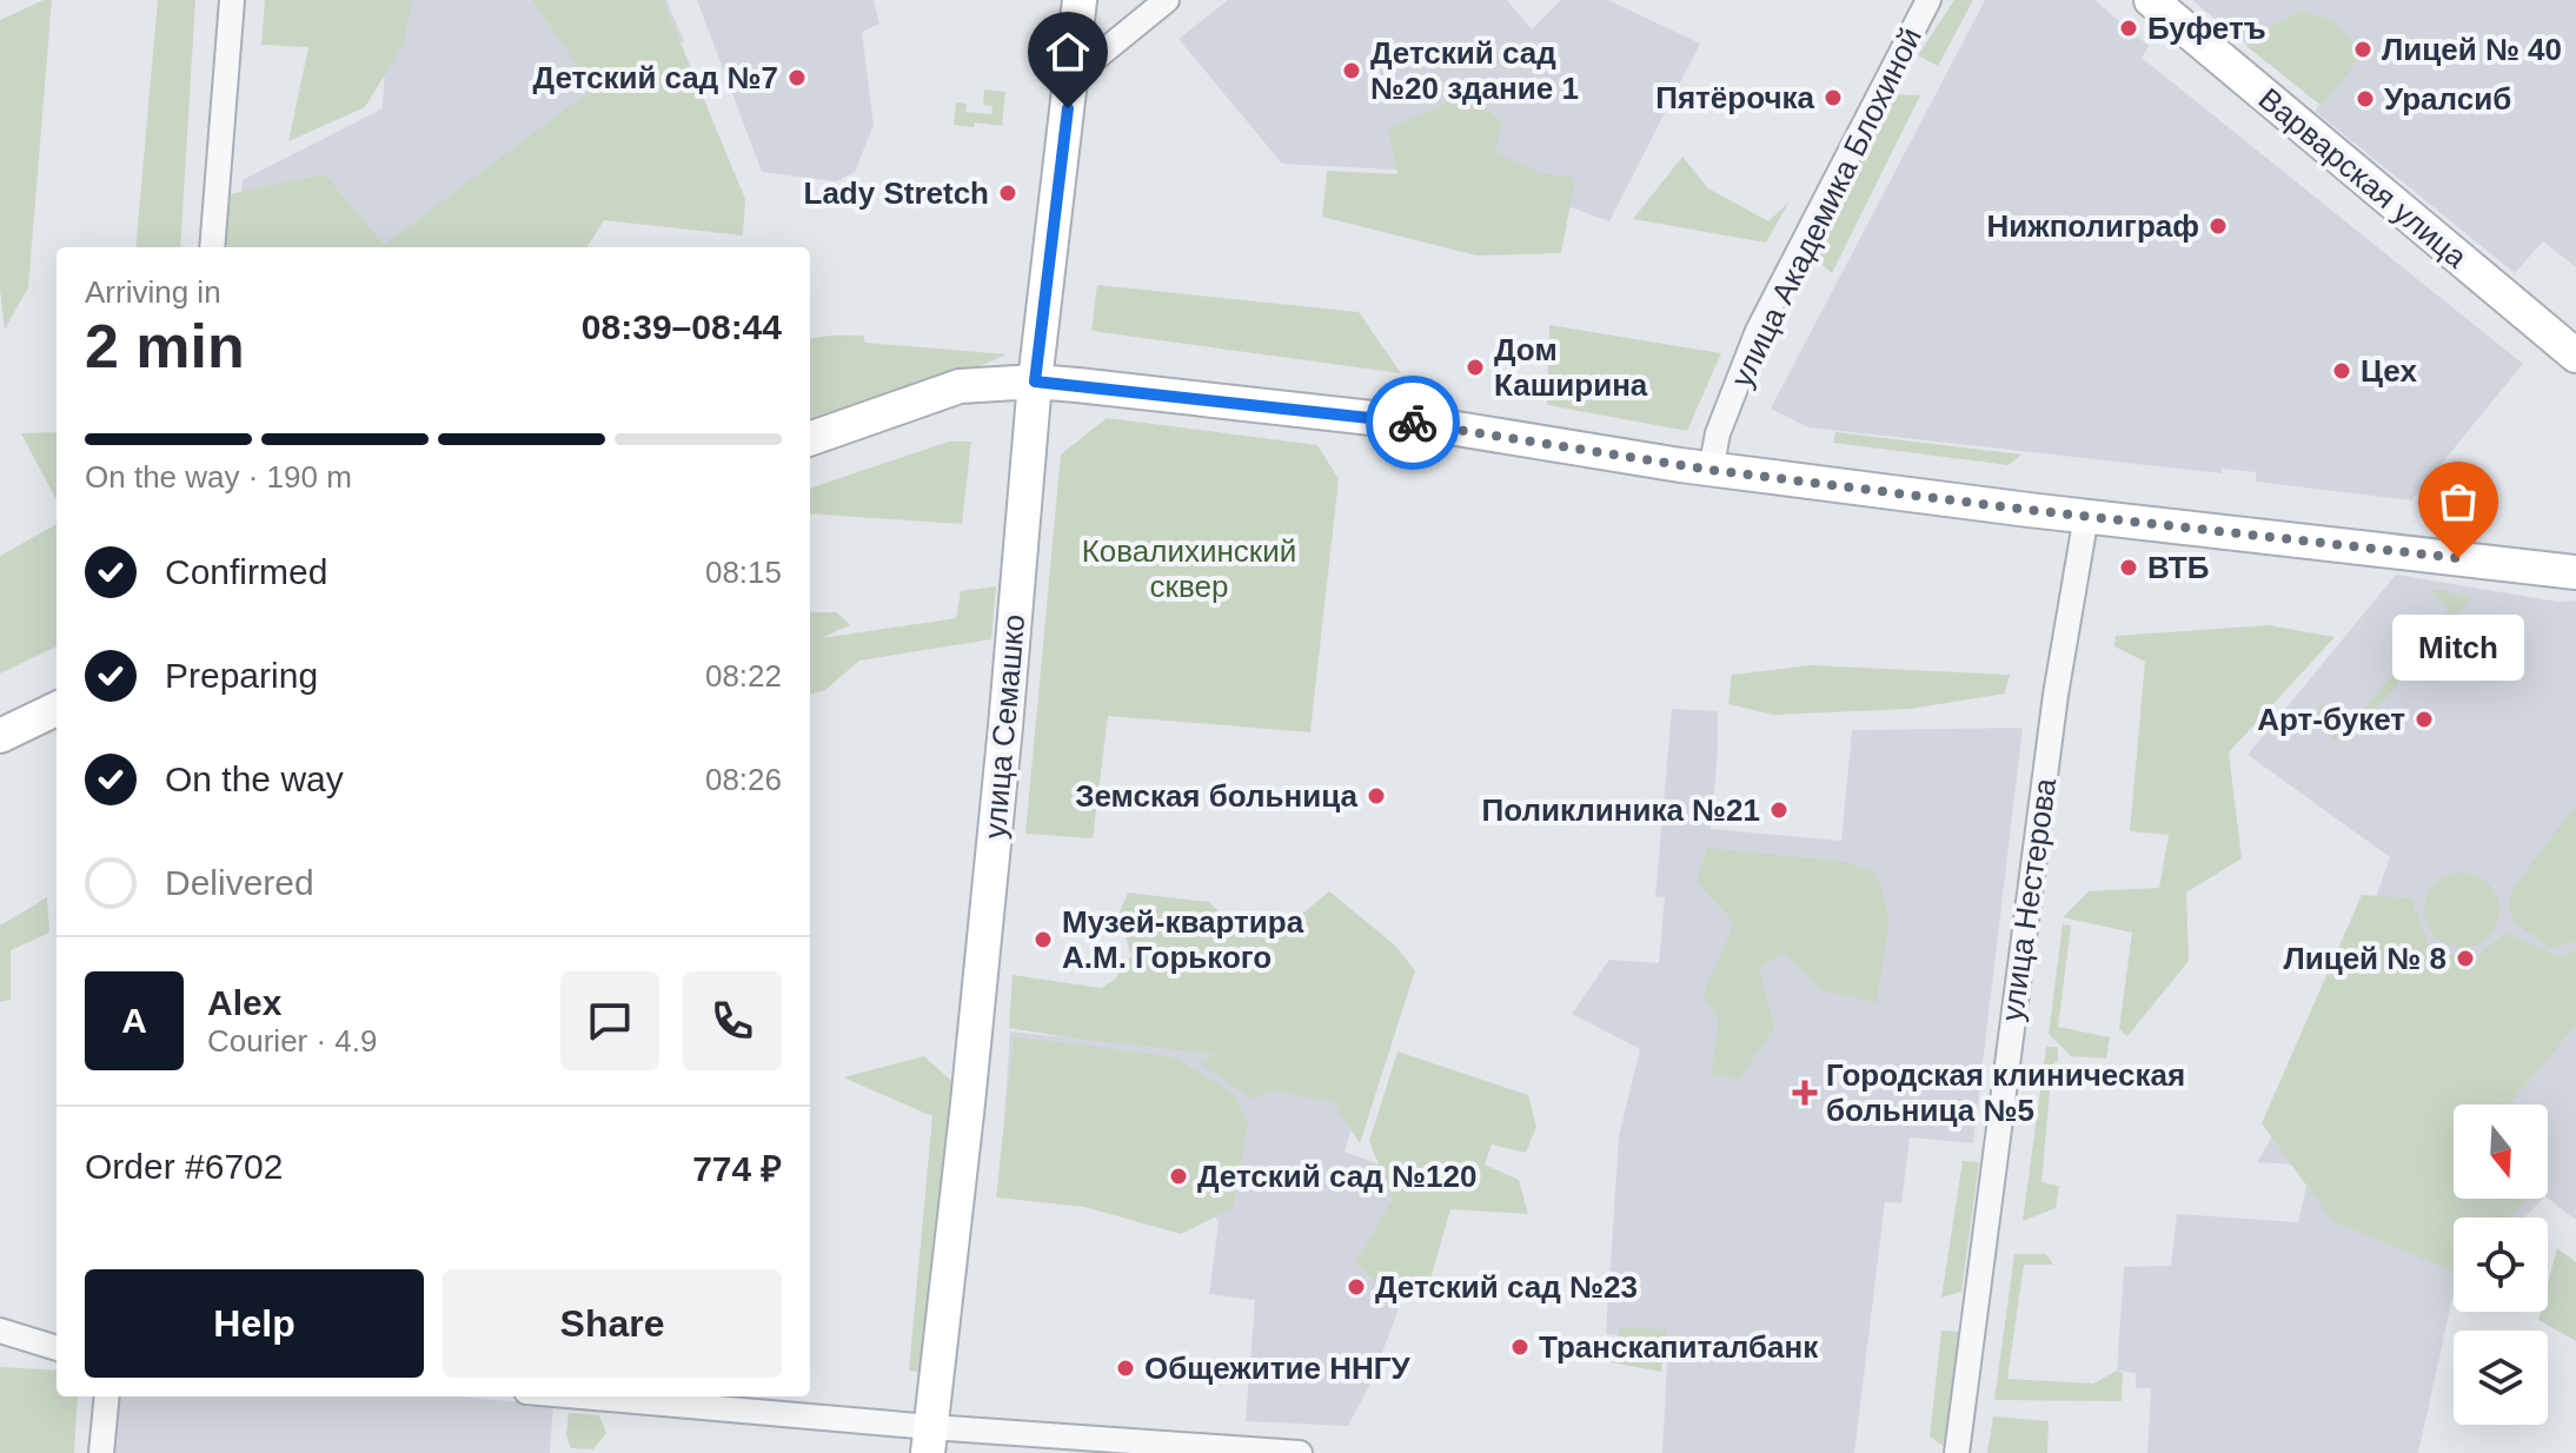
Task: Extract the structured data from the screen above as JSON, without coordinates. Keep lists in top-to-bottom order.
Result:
{
  "streets": {
    "street": [
      "Варварская улица",
      "улица Академика Блохиной",
      "улица Семашко",
      "улица Нестерова"
    ]
  },
  "parks": ["Ковалихинский сквер"],
  "places": {
    "other": [
      "Буфетъ",
      "Лицей № 40",
      "Детский сад №20 здание 1",
      "Детский сад №7",
      "Пятёрочка",
      "Уралсиб",
      "Lady Stretch",
      "Нижполиграф",
      "Дом Каширина",
      "Цех",
      "Mitch",
      "ВТБ",
      "Арт-букет",
      "Земская больница",
      "Поликлиника №21",
      "Музей-квартира А.М. Горького",
      "Лицей № 8",
      "Детский сад №120",
      "Детский сад №23",
      "Транскапиталбанк",
      "Общежитие ННГУ"
    ],
    "health": ["Городская клиническая больница №5"]
  },
  "north": "bottom",
  "page": {
    "heading": ["2 min", "Arriving in", "08:39–08:44"],
    "panel": [
      "Alex",
      "Courier · 4.9",
      "Order #6702",
      "774 ₽"
    ],
    "bar": "On the way · 190 m",
    "list": [
      ["Confirmed", "08:15"],
      ["Preparing", "08:22"],
      ["On the way", "08:26"],
      "Delivered"
    ],
    "bubble": "Mitch",
    "round": "A",
    "buttons": ["Help", "Share"]
  }
}
